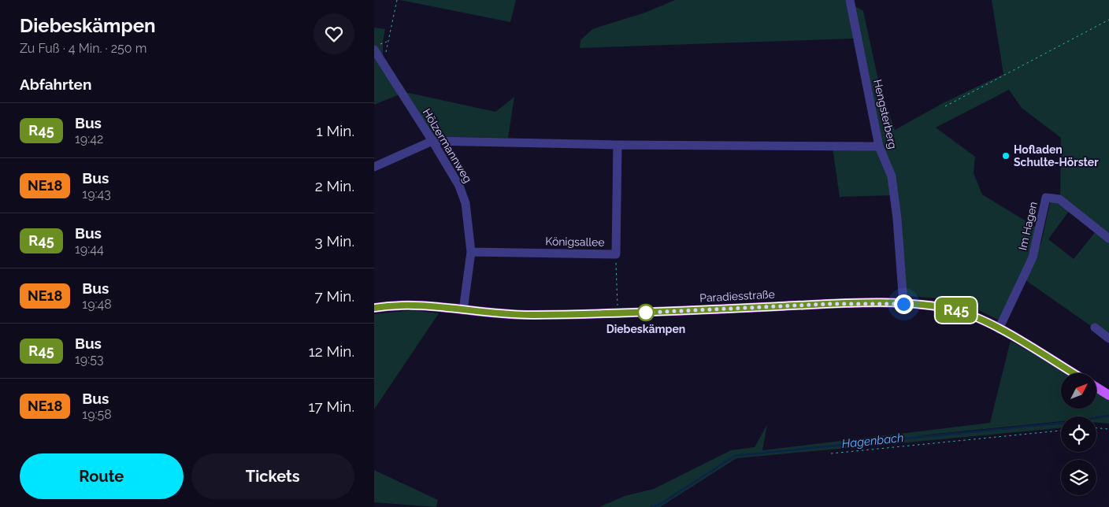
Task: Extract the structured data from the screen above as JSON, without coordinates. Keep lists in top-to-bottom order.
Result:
{
  "streets": {
    "main road": ["Paradiesstraße"],
    "street": [
      "Hengsterberg",
      "Hölzermannweg",
      "Im Hagen",
      "Königsallee"
    ]
  },
  "crossings": [
    ["Hengsterberg", "Paradiesstraße"],
    ["Hölzermannweg", "Königsallee"],
    ["Hölzermannweg", "Paradiesstraße"],
    ["Im Hagen", "Paradiesstraße"]
  ],
  "water": ["Hagenbach"],
  "places": ["Hofladen Schulte-Hörster", "Diebeskämpen"],
  "lines": ["bus line R45"],
  "north": "top right",
  "page": {
    "heading": [
      ["Diebeskämpen", "Zu Fuß · 4 Min. · 250 m"],
      "Abfahrten"
    ],
    "on_map": "R45",
    "list": [
      {
        "mark": "R45",
        "name": "Bus",
        "note": "19:42",
        "value": "1 Min."
      },
      {
        "mark": "NE18",
        "name": "Bus",
        "note": "19:43",
        "value": "2 Min."
      },
      {
        "mark": "R45",
        "name": "Bus",
        "note": "19:44",
        "value": "3 Min."
      },
      {
        "mark": "NE18",
        "name": "Bus",
        "note": "19:48",
        "value": "7 Min."
      },
      {
        "mark": "R45",
        "name": "Bus",
        "note": "19:53",
        "value": "12 Min."
      },
      {
        "mark": "NE18",
        "name": "Bus",
        "note": "19:58",
        "value": "17 Min."
      }
    ],
    "buttons": ["Route", "Tickets"]
  }
}
